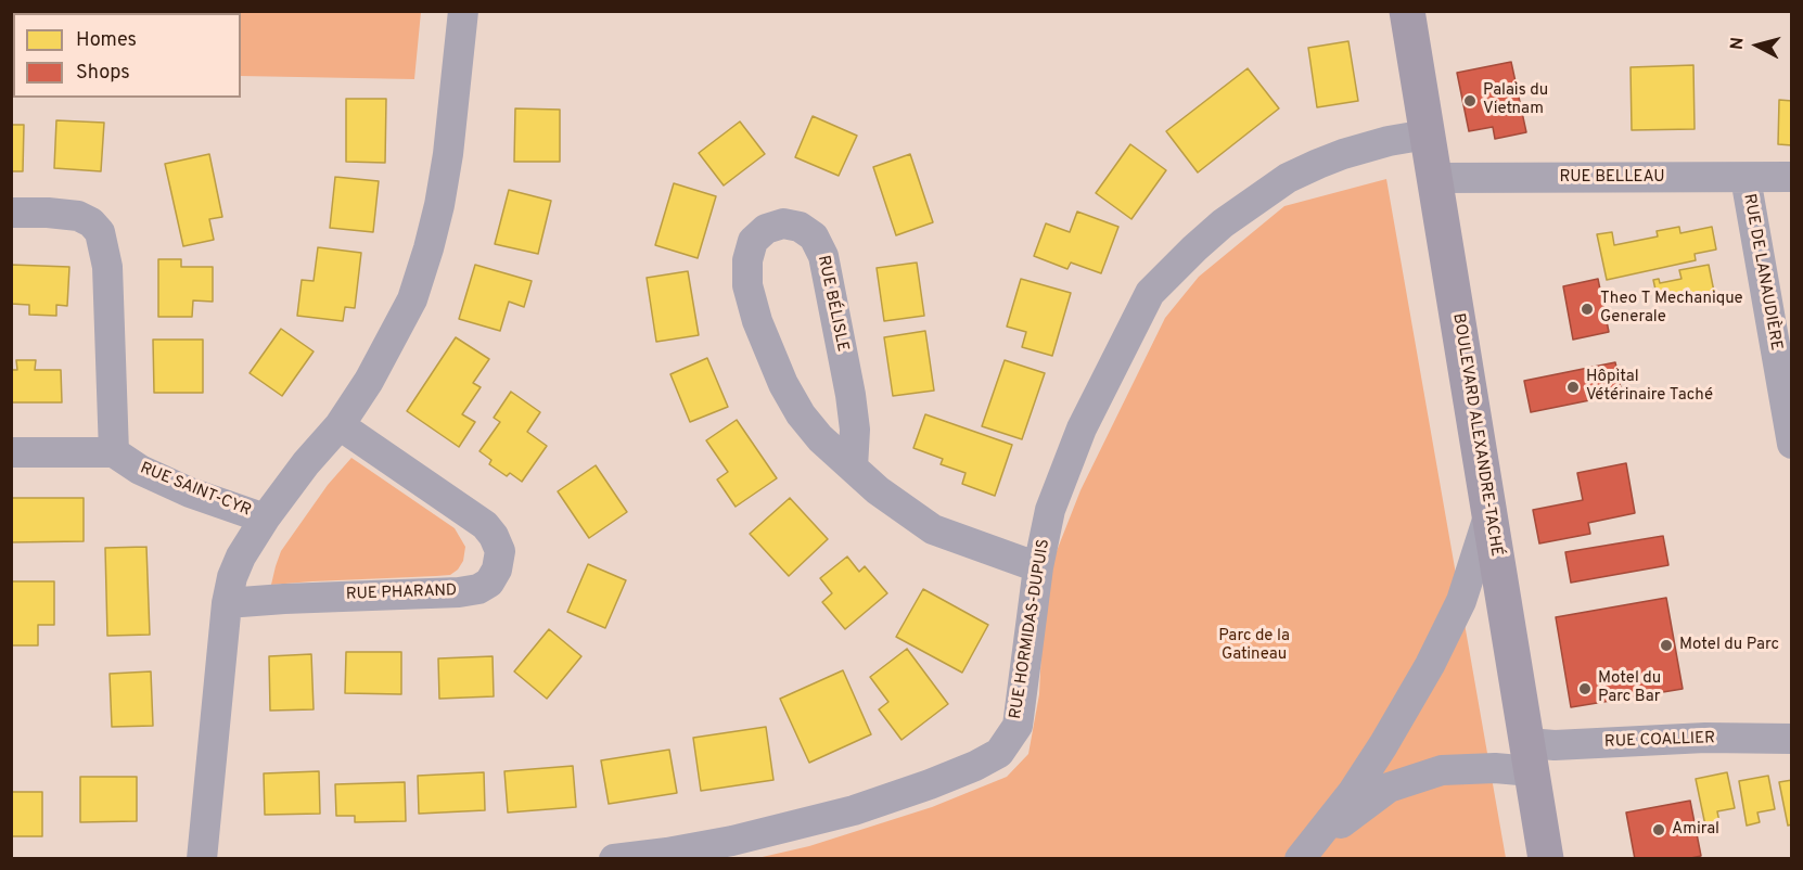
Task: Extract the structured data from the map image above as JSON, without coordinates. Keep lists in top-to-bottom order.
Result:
{
  "streets": {
    "main road": ["BOULEVARD ALEXANDRE-TACHÉ"],
    "street": [
      "RUE BELLEAU",
      "RUE DE LANAUDIÈRE",
      "RUE BÉLISLE",
      "RUE SAINT-CYR",
      "RUE PHARAND",
      "RUE HORMIDAS-DUPUIS",
      "RUE COALLIER"
    ]
  },
  "crossings": [
    ["RUE BELLEAU", "RUE DE LANAUDIÈRE"],
    ["RUE BELLEAU", "BOULEVARD ALEXANDRE-TACHÉ"],
    ["RUE BÉLISLE", "RUE HORMIDAS-DUPUIS"],
    ["BOULEVARD ALEXANDRE-TACHÉ", "RUE HORMIDAS-DUPUIS"],
    ["BOULEVARD ALEXANDRE-TACHÉ", "RUE COALLIER"]
  ],
  "parks": ["Parc de la Gatineau"],
  "places": [
    "Palais du Vietnam",
    "Theo T Mechanique Generale",
    "Hôpital Vétérinaire Taché",
    "Motel du Parc",
    "Motel du Parc Bar",
    "Amiral"
  ],
  "legend": ["Homes", "Shops"],
  "north": "left"
}
